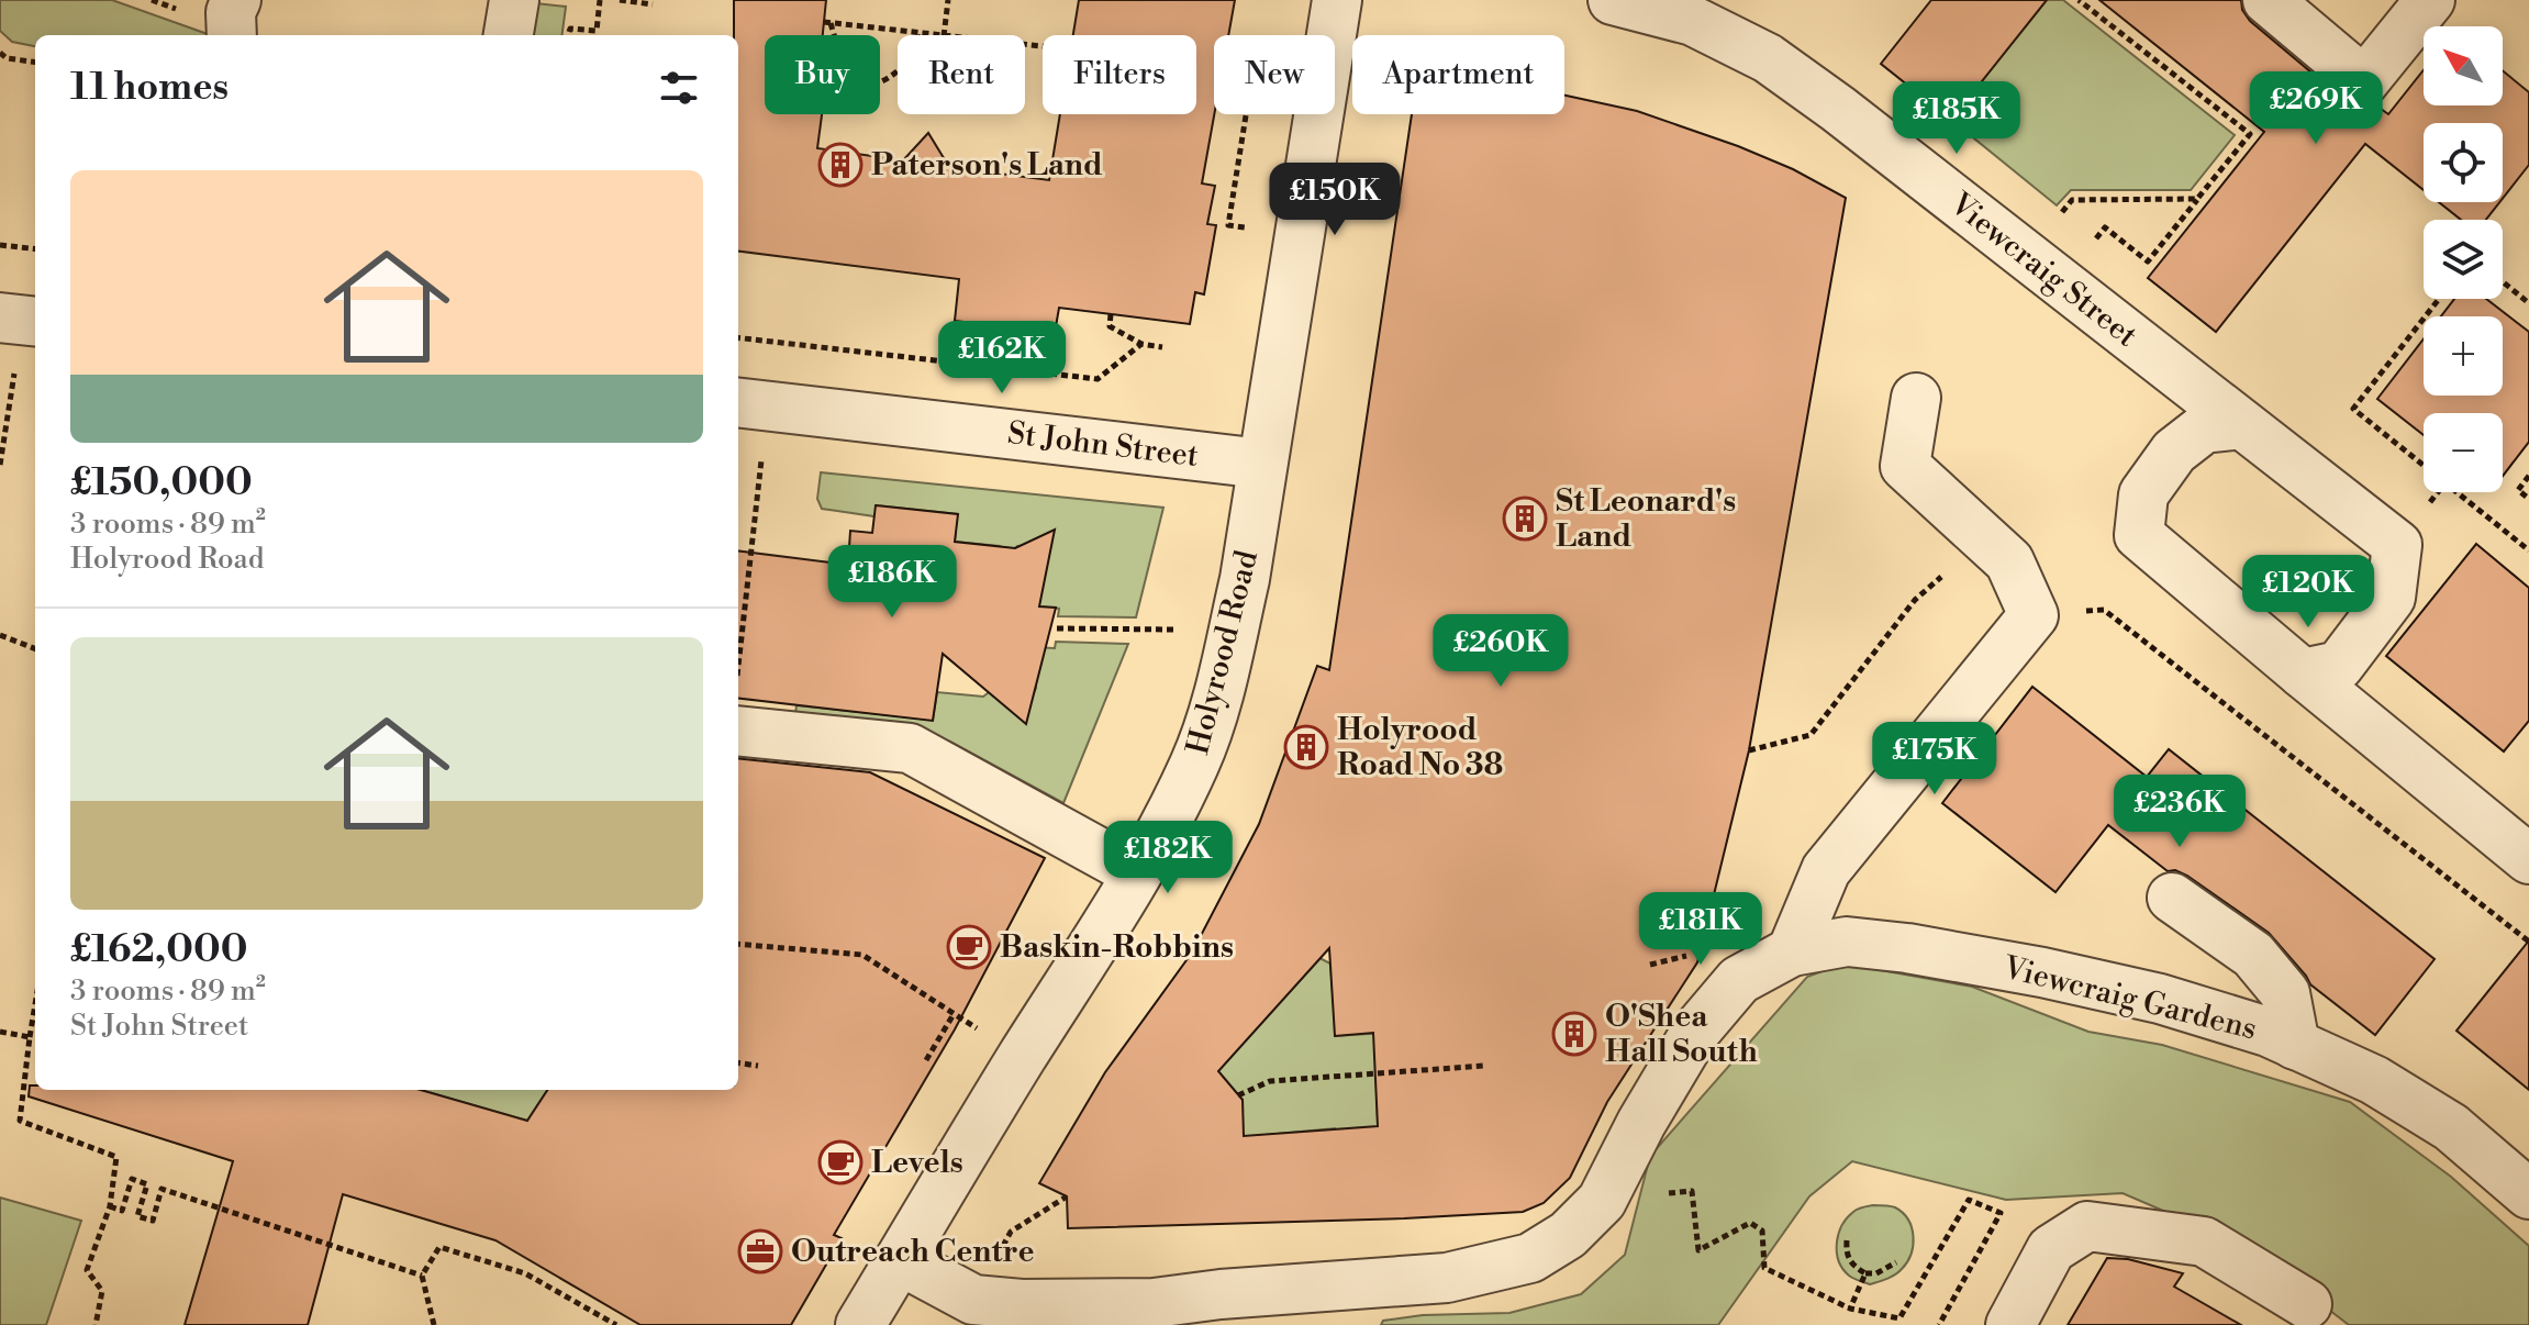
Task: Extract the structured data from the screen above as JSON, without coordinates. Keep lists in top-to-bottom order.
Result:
{
  "streets": {
    "street": [
      "Viewcraig Street",
      "St John Street",
      "Holyrood Road",
      "Viewcraig Gardens"
    ]
  },
  "crossings": [
    ["St John Street", "Holyrood Road"],
    ["Holyrood Road", "Viewcraig Gardens"]
  ],
  "places": {
    "building": [
      "Paterson's Land",
      "St Leonard's Land",
      "Holyrood Road No 38",
      "O'Shea Hall South"
    ],
    "cafe": ["Baskin-Robbins", "Levels"],
    "office": ["Outreach Centre"]
  },
  "north": "top left",
  "page": {
    "map_buttons": ["+", "−"],
    "chip": [
      "Buy",
      "Rent",
      "Filters",
      "New",
      "Apartment"
    ],
    "heading": "11 homes",
    "price": [
      "£269K",
      "£185K",
      "£150K",
      "£162K",
      "£186K",
      "£120K",
      "£260K",
      "£175K",
      "£236K",
      "£182K",
      "£181K"
    ],
    "list": [
      {
        "name": "£150,000",
        "note": "3 rooms · 89 m² · Holyrood Road"
      },
      {
        "name": "£162,000",
        "note": "3 rooms · 89 m² · St John Street"
      }
    ]
  }
}
